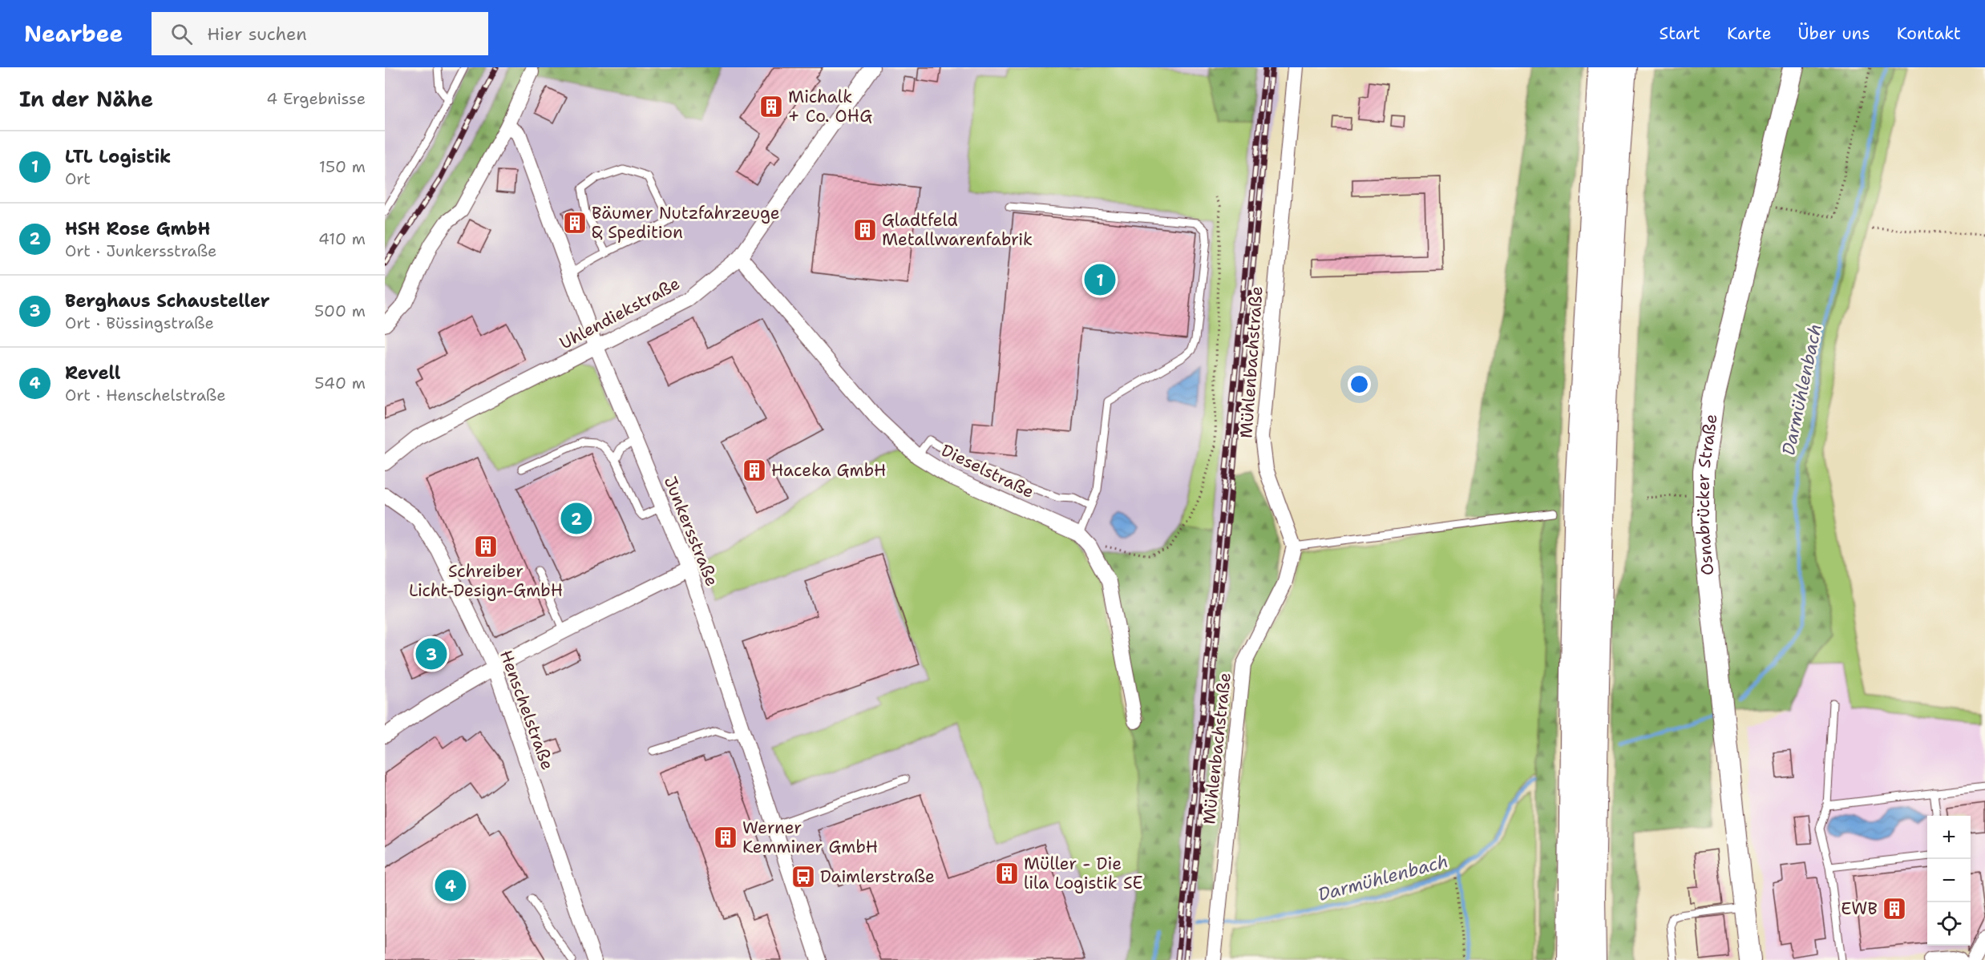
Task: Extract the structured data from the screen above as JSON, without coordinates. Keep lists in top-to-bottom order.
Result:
{
  "streets": {
    "main road": ["Osnabrücker Straße"],
    "street": [
      "Uhlendiekstraße",
      "Mühlenbachstraße",
      "Dieselstraße",
      "Junkersstraße",
      "Henschelstraße"
    ]
  },
  "crossings": [
    ["Uhlendiekstraße", "Dieselstraße"],
    ["Uhlendiekstraße", "Junkersstraße"]
  ],
  "water": ["Darmühlenbach"],
  "places": {
    "building": [
      "Michalk + Co. OHG",
      "Bäumer Nutzfahrzeuge & Spedition",
      "Gladtfeld Metallwarenfabrik",
      "Haceka GmbH",
      "Schreiber Licht-Design-GmbH",
      "Werner Kemminer GmbH",
      "Müller - Die lila Logistik SE",
      "EWB"
    ],
    "bus stop": ["Daimlerstraße"]
  },
  "page": {
    "header": "Nearbee",
    "search": "Hier suchen",
    "nav": [
      "Start",
      "Karte",
      "Über uns",
      "Kontakt"
    ],
    "heading": ["In der Nähe", "4 Ergebnisse"],
    "list": [
      {
        "mark": "1",
        "name": "LTL Logistik",
        "note": "Ort",
        "value": "150 m"
      },
      {
        "mark": "2",
        "name": "HSH Rose GmbH",
        "note": "Ort · Junkersstraße",
        "value": "410 m"
      },
      {
        "mark": "3",
        "name": "Berghaus Schausteller",
        "note": "Ort · Büssingstraße",
        "value": "500 m"
      },
      {
        "mark": "4",
        "name": "Revell",
        "note": "Ort · Henschelstraße",
        "value": "540 m"
      }
    ],
    "pins": [
      "1",
      "2",
      "3",
      "4"
    ],
    "map_buttons": ["+", "−"]
  }
}
